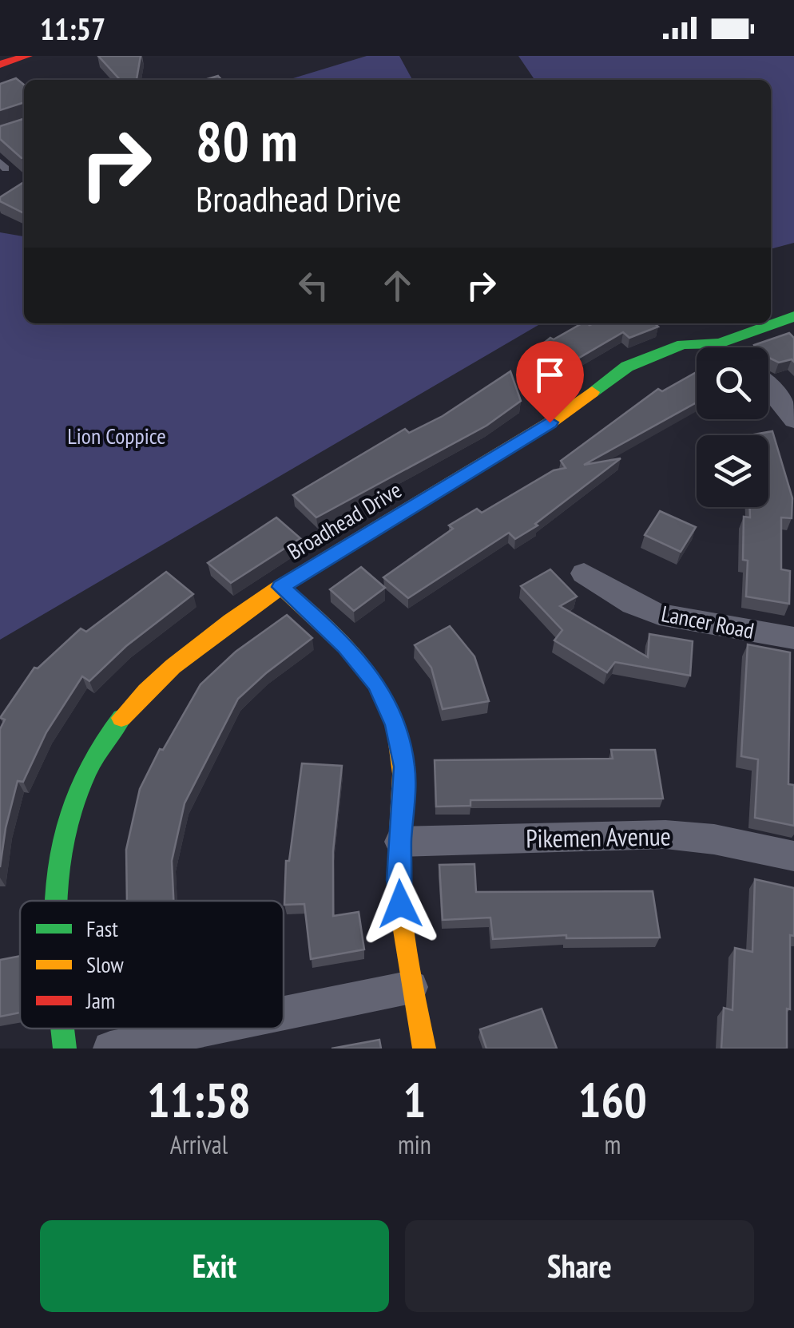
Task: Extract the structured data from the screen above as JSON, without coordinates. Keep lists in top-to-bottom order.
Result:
{
  "streets": {
    "street": ["Broadhead Drive", "Lancer Road", "Pikemen Avenue"]
  },
  "parks": ["Lion Coppice"],
  "legend": ["Fast", "Slow", "Jam"],
  "page": {
    "status": "11:57",
    "turn": ["80 m", "Broadhead Drive"],
    "eta": [
      "11:58",
      "Arrival",
      "1",
      "min",
      "160",
      "m"
    ],
    "buttons": ["Exit", "Share"]
  }
}
